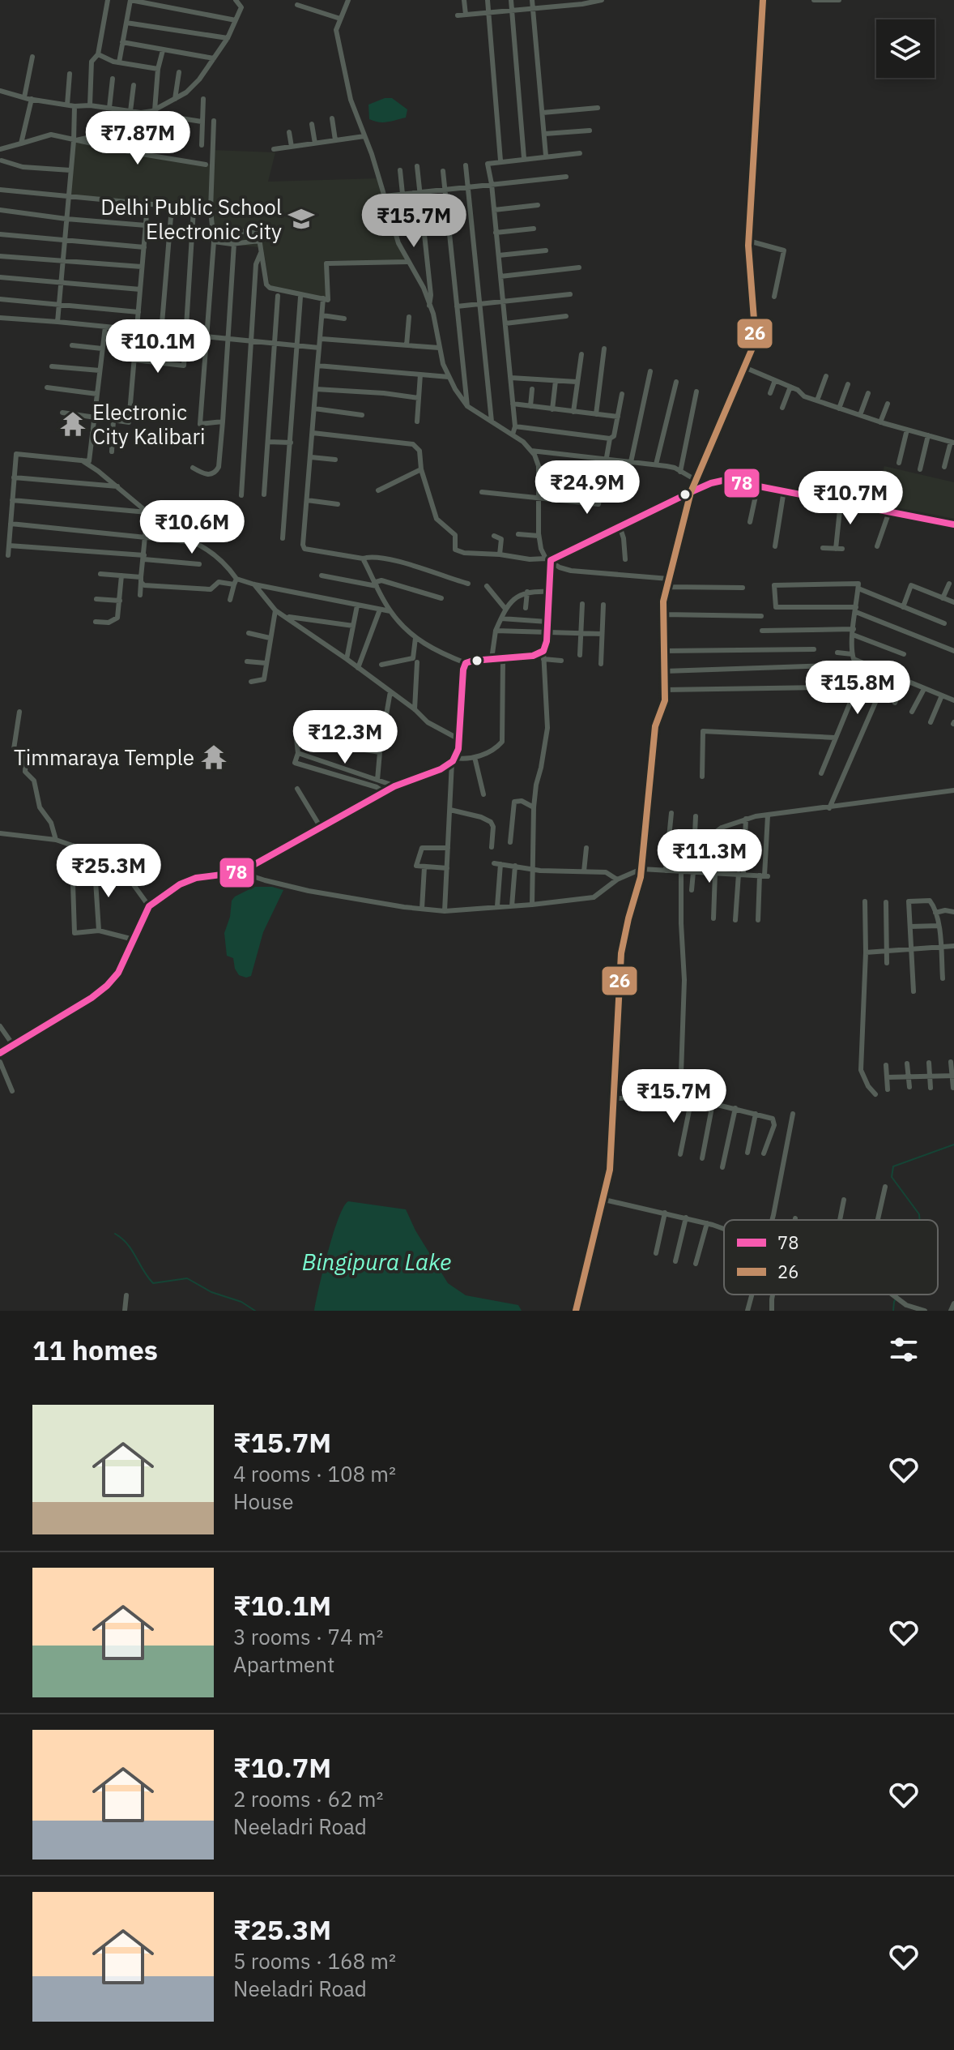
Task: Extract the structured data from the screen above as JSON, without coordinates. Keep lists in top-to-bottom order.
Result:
{
  "water": ["Bingipura Lake"],
  "places": {
    "school or university": ["Delhi Public School Electronic City"],
    "temple": ["Electronic City Kalibari", "Timmaraya Temple"]
  },
  "lines": ["transit line 26", "transit line 78"],
  "legend": ["78", "26"],
  "page": {
    "price": [
      "₹7.87M",
      "₹15.7M",
      "₹10.1M",
      "₹24.9M",
      "₹10.7M",
      "₹10.6M",
      "₹15.8M",
      "₹12.3M",
      "₹11.3M",
      "₹25.3M",
      "₹15.7M"
    ],
    "heading": "11 homes",
    "list": [
      {
        "name": "₹15.7M",
        "note": "4 rooms · 108 m² · House"
      },
      {
        "name": "₹10.1M",
        "note": "3 rooms · 74 m² · Apartment"
      },
      {
        "name": "₹10.7M",
        "note": "2 rooms · 62 m² · Neeladri Road"
      },
      {
        "name": "₹25.3M",
        "note": "5 rooms · 168 m² · Neeladri Road"
      }
    ]
  }
}
